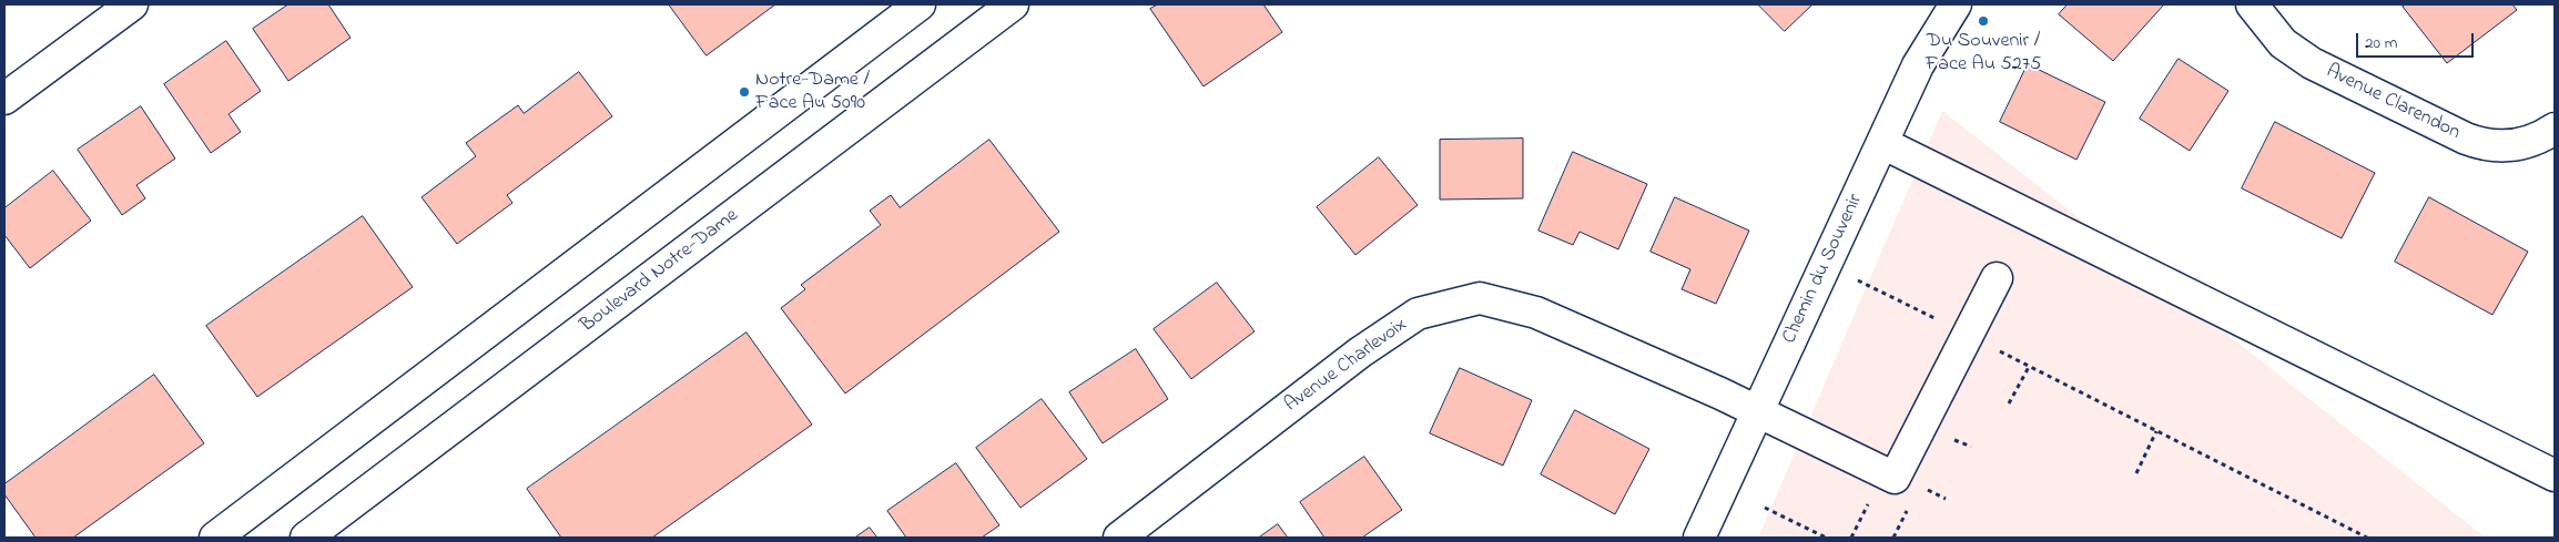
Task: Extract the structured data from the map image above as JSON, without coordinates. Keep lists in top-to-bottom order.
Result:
{
  "streets": {
    "street": [
      "Avenue Clarendon",
      "Chemin du Souvenir",
      "Boulevard Notre-Dame",
      "Avenue Charlevoix"
    ]
  },
  "crossings": [
    ["Chemin du Souvenir", "Avenue Charlevoix"]
  ],
  "places": ["Du Souvenir / Face Au 5275", "Notre-Dame / Face Au 5090"],
  "scale_bar": "20 m"
}
